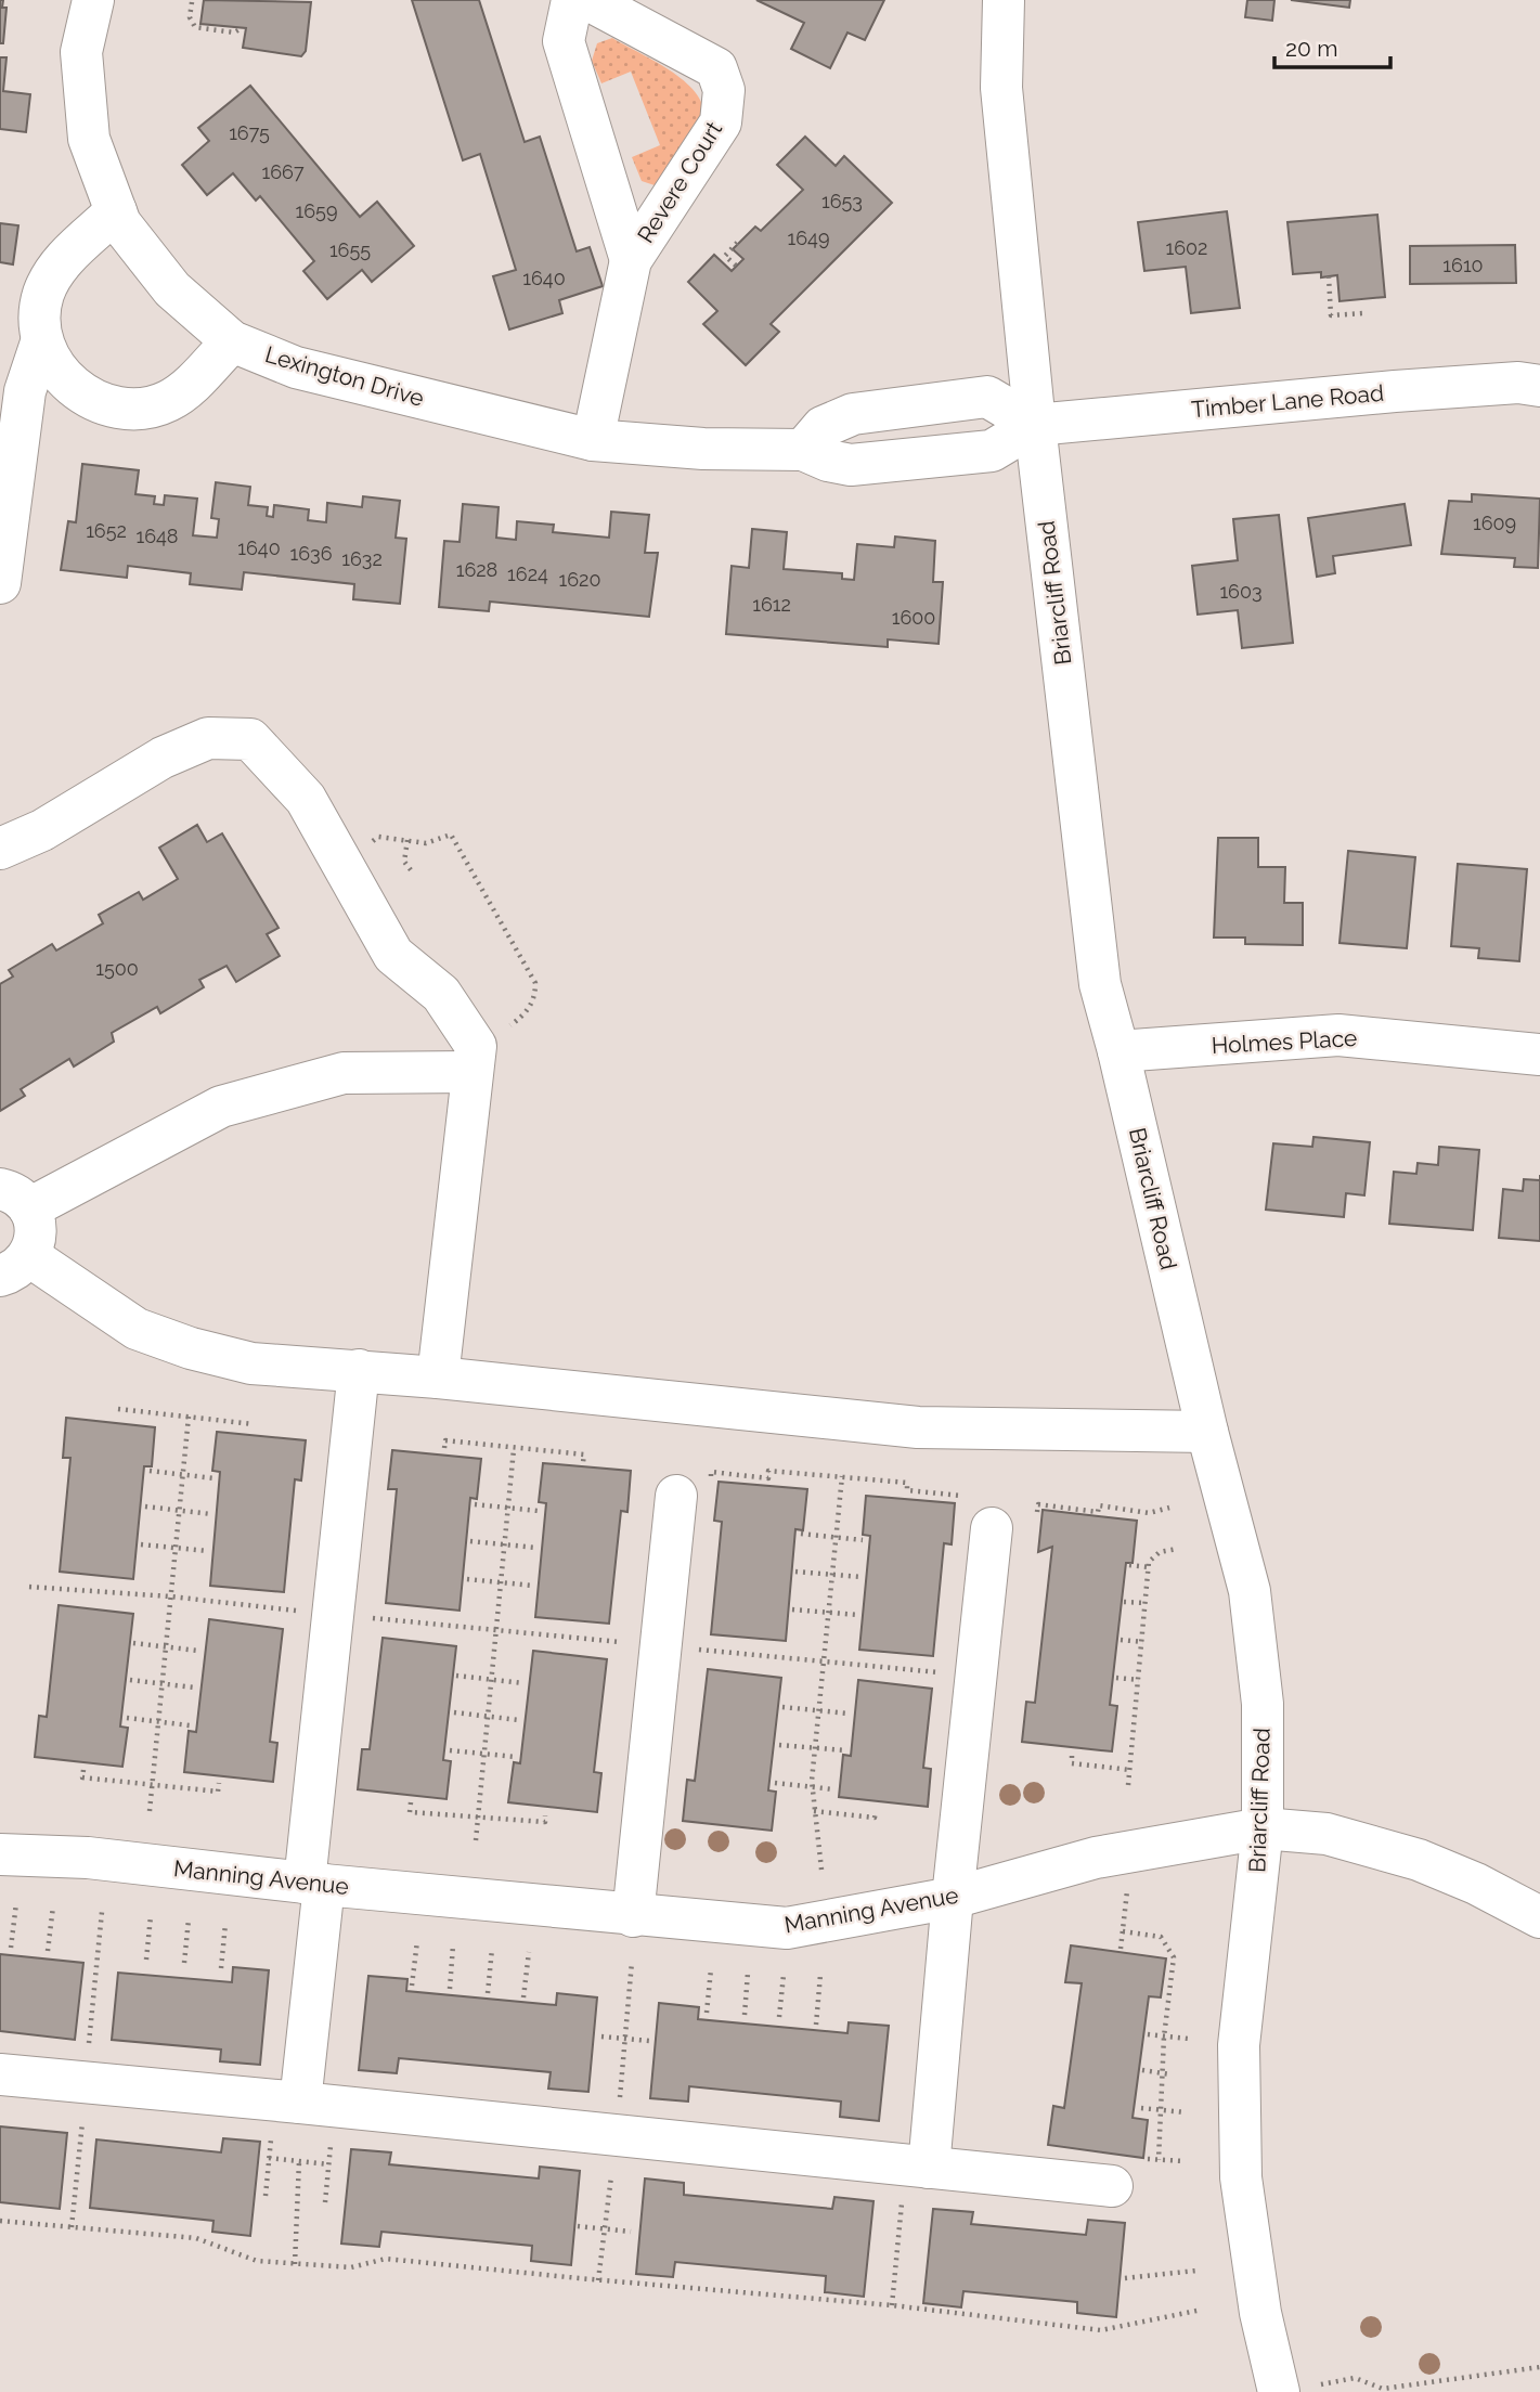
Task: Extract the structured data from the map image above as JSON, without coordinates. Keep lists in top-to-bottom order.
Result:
{
  "streets": {
    "street": [
      "Revere Court",
      "Lexington Drive",
      "Timber Lane Road",
      "Briarcliff Road",
      "Holmes Place",
      "Manning Avenue"
    ]
  },
  "crossings": [
    ["Revere Court", "Lexington Drive"],
    ["Lexington Drive", "Timber Lane Road"],
    ["Lexington Drive", "Briarcliff Road"],
    ["Timber Lane Road", "Briarcliff Road"],
    ["Briarcliff Road", "Holmes Place"],
    ["Briarcliff Road", "Manning Avenue"]
  ],
  "house_numbers": [
    "1675",
    "1667",
    "1653",
    "1659",
    "1649",
    "1602",
    "1655",
    "1610",
    "1640",
    "1609",
    "1652",
    "1648",
    "1640",
    "1636",
    "1632",
    "1628",
    "1624",
    "1620",
    "1603",
    "1612",
    "1600",
    "1500"
  ],
  "scale_bar": "20 m"
}
